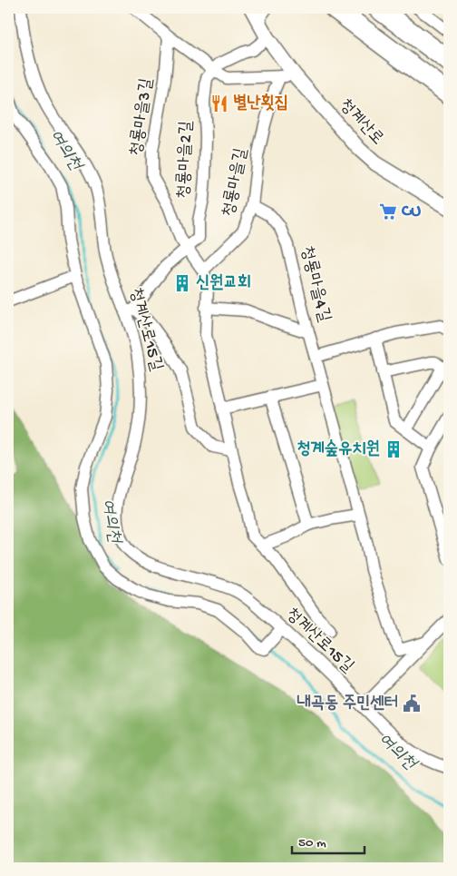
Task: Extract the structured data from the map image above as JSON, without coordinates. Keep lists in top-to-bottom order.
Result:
{
  "streets": {
    "street": [
      "청룡마을3길",
      "청계산로",
      "청룡마을2길",
      "청룡마을길",
      "청룡마을4길",
      "청계산로15길"
    ]
  },
  "crossings": [
    ["청룡마을3길", "청룡마을2길"],
    ["청룡마을3길", "청룡마을길"],
    ["청룡마을길", "청룡마을4길"]
  ],
  "water": ["여의천"],
  "places": {
    "restaurant": ["별난횟집"],
    "supermarket": ["CU"],
    "building": ["신원교회", "청계숲유치원"],
    "public building": ["내곡동 주민센터"]
  },
  "scale_bar": "50 m"
}
